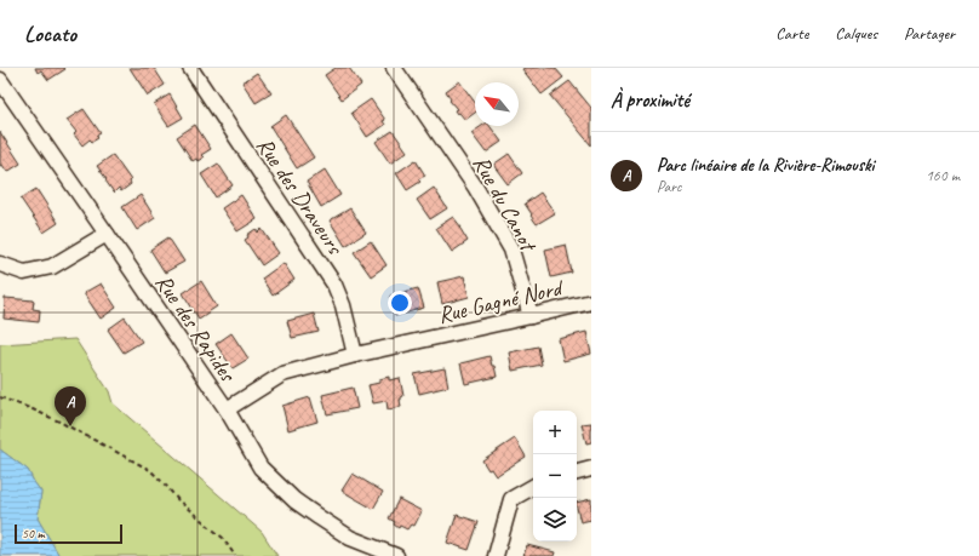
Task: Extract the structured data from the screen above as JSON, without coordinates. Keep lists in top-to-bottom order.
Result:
{
  "streets": {
    "street": [
      "Rue des Draveurs",
      "Rue du Canot",
      "Rue Gagné Nord",
      "Rue des Rapides"
    ]
  },
  "crossings": [
    ["Rue des Draveurs", "Rue Gagné Nord"],
    ["Rue du Canot", "Rue Gagné Nord"],
    ["Rue Gagné Nord", "Rue des Rapides"]
  ],
  "scale_bar": "50 m",
  "north": "top left",
  "page": {
    "header": "Locato",
    "nav": ["Carte", "Calques", "Partager"],
    "heading": "À proximité",
    "list": [
      {
        "mark": "A",
        "name": "Parc linéaire de la Rivière-Rimouski",
        "note": "Parc",
        "value": "160 m"
      }
    ],
    "pins": "A",
    "map_buttons": ["+", "−"],
    "scale": "50 m"
  }
}
